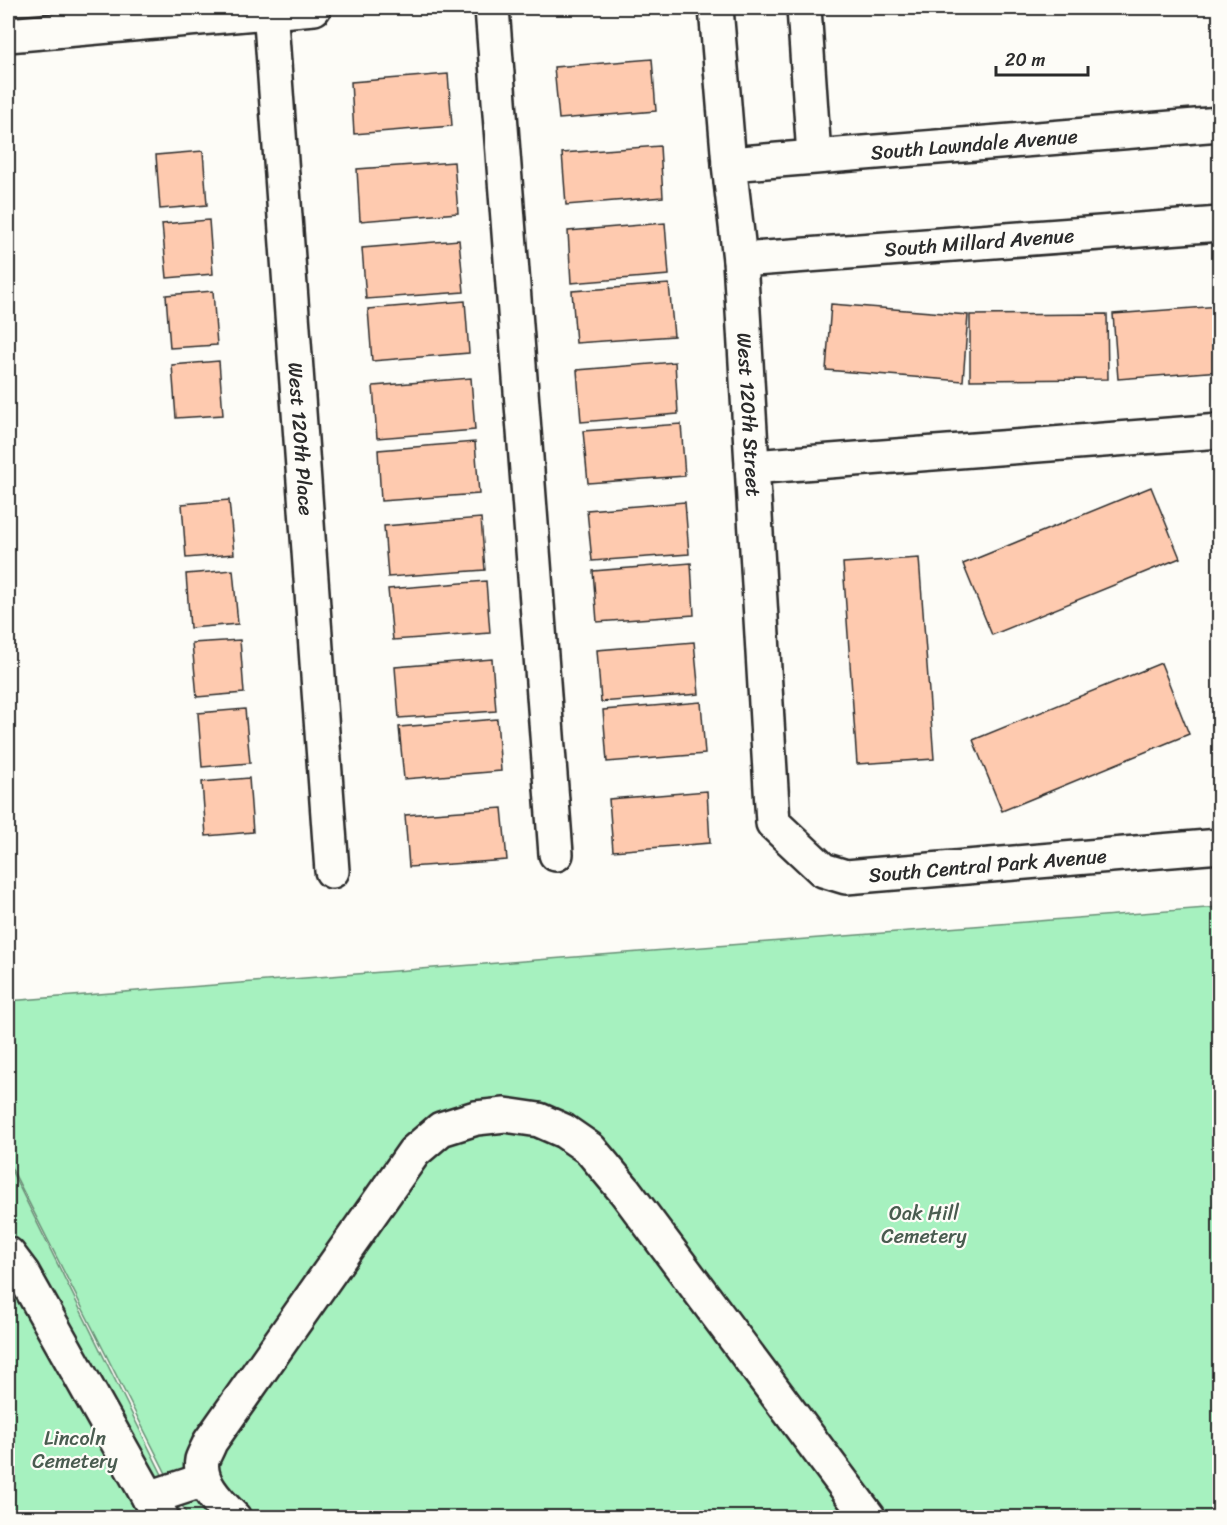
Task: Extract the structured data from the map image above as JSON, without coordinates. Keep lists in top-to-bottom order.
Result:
{
  "streets": {
    "street": [
      "South Lawndale Avenue",
      "South Millard Avenue",
      "West 120th Street",
      "West 120th Place",
      "South Central Park Avenue"
    ]
  },
  "crossings": [
    ["South Lawndale Avenue", "West 120th Street"],
    ["South Millard Avenue", "West 120th Street"],
    ["West 120th Street", "South Central Park Avenue"]
  ],
  "parks": ["Oak Hill Cemetery", "Lincoln Cemetery"],
  "scale_bar": "20 m"
}
